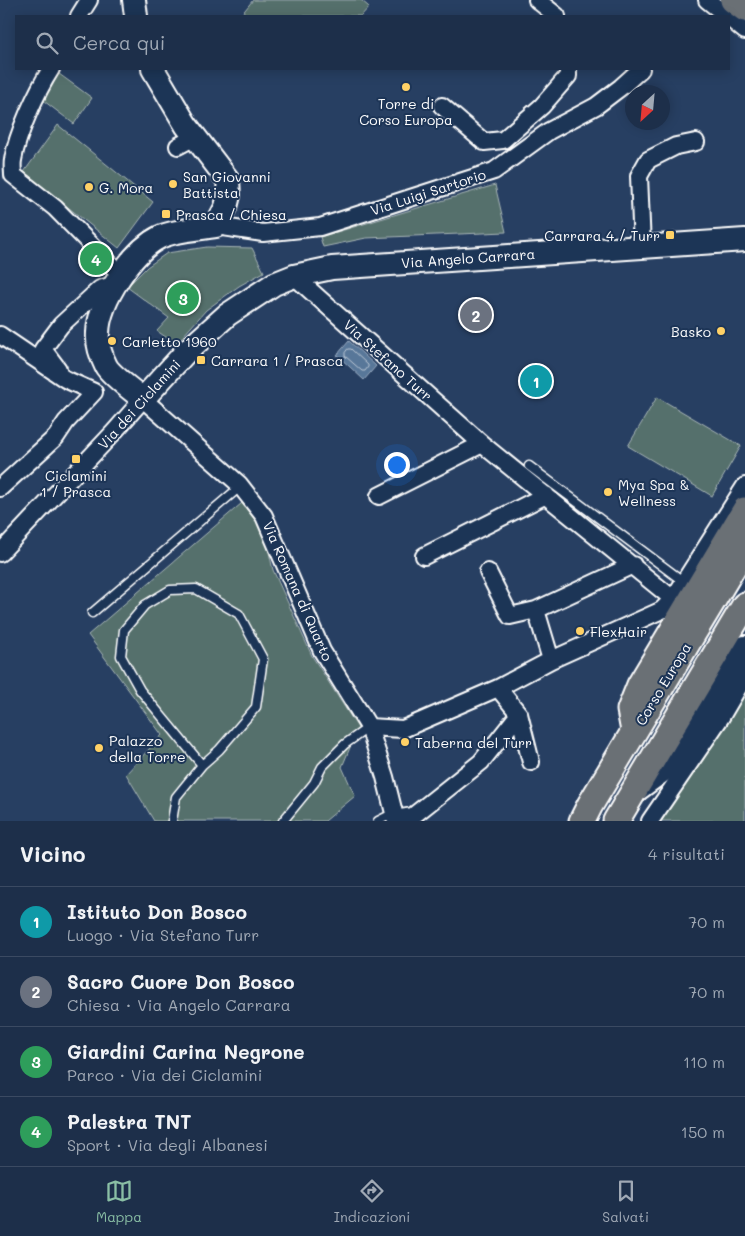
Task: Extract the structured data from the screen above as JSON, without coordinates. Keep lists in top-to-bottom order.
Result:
{
  "streets": {
    "main road": ["Corso Europa"],
    "street": [
      "Via Luigi Sartorio",
      "Via Angelo Carrara",
      "Via Stefano Turr",
      "Via dei Ciclamini",
      "Via Romana di Quarto"
    ]
  },
  "crossings": [
    ["Via Angelo Carrara", "Via Stefano Turr"],
    ["Via Angelo Carrara", "Via dei Ciclamini"],
    ["Via Stefano Turr", "Via dei Ciclamini"],
    ["Via dei Ciclamini", "Via Romana di Quarto"]
  ],
  "places": {
    "other": [
      "Torre di Corso Europa",
      "San Giovanni Battista",
      "G. Mora",
      "Basko",
      "Carletto 1960",
      "Mya Spa & Wellness",
      "FlexHair",
      "Taberna del Turr",
      "Palazzo della Torre"
    ],
    "transit": [
      "Prasca / Chiesa",
      "Carrara 4 / Turr",
      "Carrara 1 / Prasca",
      "Ciclamini 1 / Prasca"
    ]
  },
  "north": "bottom left",
  "page": {
    "search": "Cerca qui",
    "pins": [
      "4",
      "3",
      "2",
      "1"
    ],
    "heading": ["Vicino", "4 risultati"],
    "list": [
      {
        "mark": "1",
        "name": "Istituto Don Bosco",
        "note": "Luogo · Via Stefano Turr",
        "value": "70 m"
      },
      {
        "mark": "2",
        "name": "Sacro Cuore Don Bosco",
        "note": "Chiesa · Via Angelo Carrara",
        "value": "70 m"
      },
      {
        "mark": "3",
        "name": "Giardini Carina Negrone",
        "note": "Parco · Via dei Ciclamini",
        "value": "110 m"
      },
      {
        "mark": "4",
        "name": "Palestra TNT",
        "note": "Sport · Via degli Albanesi",
        "value": "150 m"
      }
    ],
    "nav": ["Mappa", "Indicazioni", "Salvati"]
  }
}
